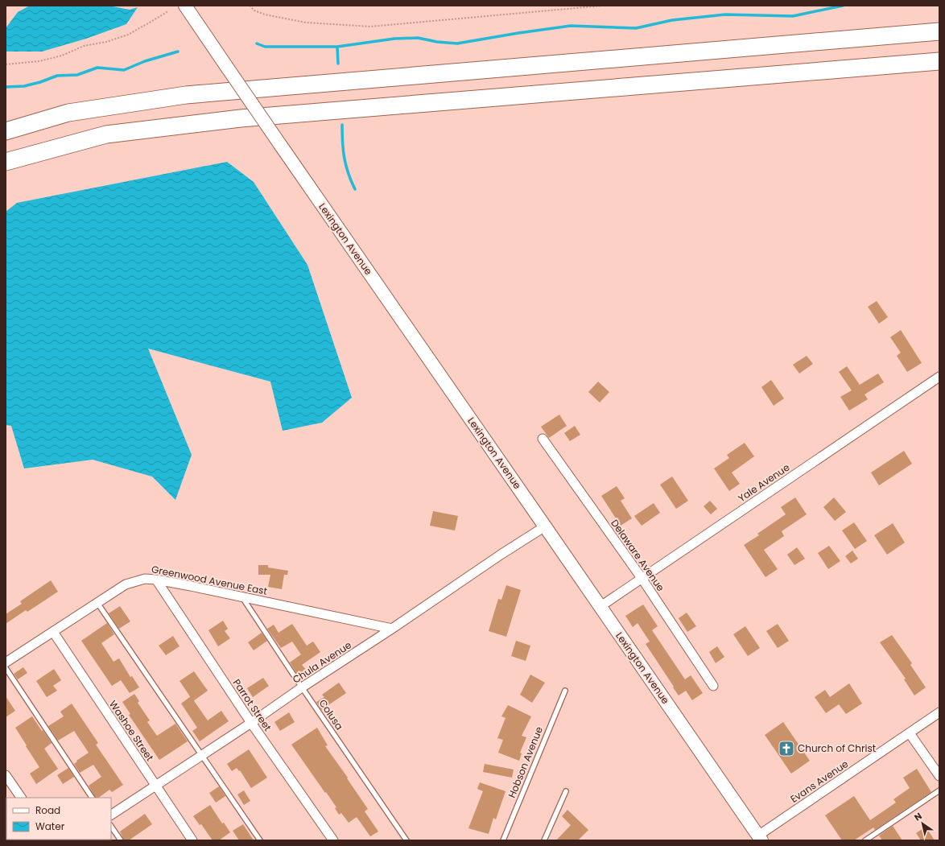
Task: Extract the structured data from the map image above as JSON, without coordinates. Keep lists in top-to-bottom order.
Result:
{
  "streets": {
    "street": [
      "Lexington Avenue",
      "Yale Avenue",
      "Delaware Avenue",
      "Greenwood Avenue East",
      "Chula Avenue",
      "Parrot Street",
      "Washoe Street",
      "Evans Avenue"
    ],
    "lane": ["Colusa", "Hobson Avenue"]
  },
  "crossings": [
    ["Lexington Avenue", "Yale Avenue"],
    ["Lexington Avenue", "Chula Avenue"],
    ["Lexington Avenue", "Evans Avenue"],
    ["Yale Avenue", "Delaware Avenue"],
    ["Greenwood Avenue East", "Chula Avenue"],
    ["Greenwood Avenue East", "Parrot Street"],
    ["Greenwood Avenue East", "Colusa"],
    ["Greenwood Avenue East", "Washoe Street"],
    ["Chula Avenue", "Parrot Street"],
    ["Chula Avenue", "Colusa"],
    ["Chula Avenue", "Washoe Street"]
  ],
  "places": {
    "church": ["Church of Christ"]
  },
  "legend": ["Road", "Water"],
  "north": "top left"
}
